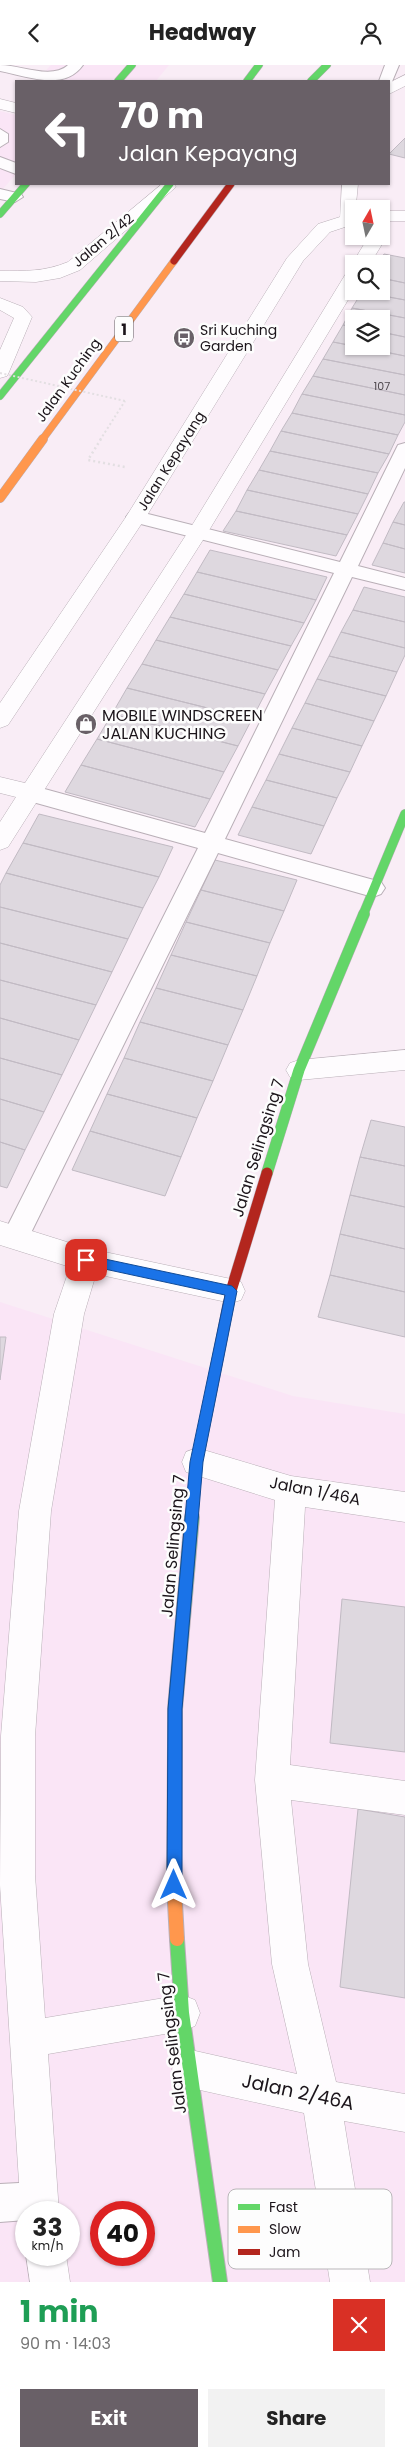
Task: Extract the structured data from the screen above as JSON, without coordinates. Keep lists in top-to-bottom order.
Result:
{
  "streets": {
    "main road": ["1", "Jalan Kuching", "Jalan Selingsing 7"],
    "street": [
      "Jalan 2/42",
      "Jalan Kepayang",
      "Jalan 1/46A",
      "Jalan 2/46A"
    ]
  },
  "crossings": [
    ["Jalan Selingsing 7", "Jalan 1/46A"],
    ["Jalan Selingsing 7", "Jalan 2/46A"]
  ],
  "places": {
    "bus stop": ["Sri Kuching Garden"],
    "shop": ["MOBILE WINDSCREEN JALAN KUCHING"]
  },
  "house_numbers": ["107"],
  "legend": ["Fast", "Slow", "Jam"],
  "north": "top",
  "page": {
    "header": "Headway",
    "turn": ["70 m", "Jalan Kepayang"],
    "speed": "33 km/h",
    "limit": "40",
    "heading": ["1 min", "90 m · 14:03"],
    "buttons": ["Exit", "Share"]
  }
}
